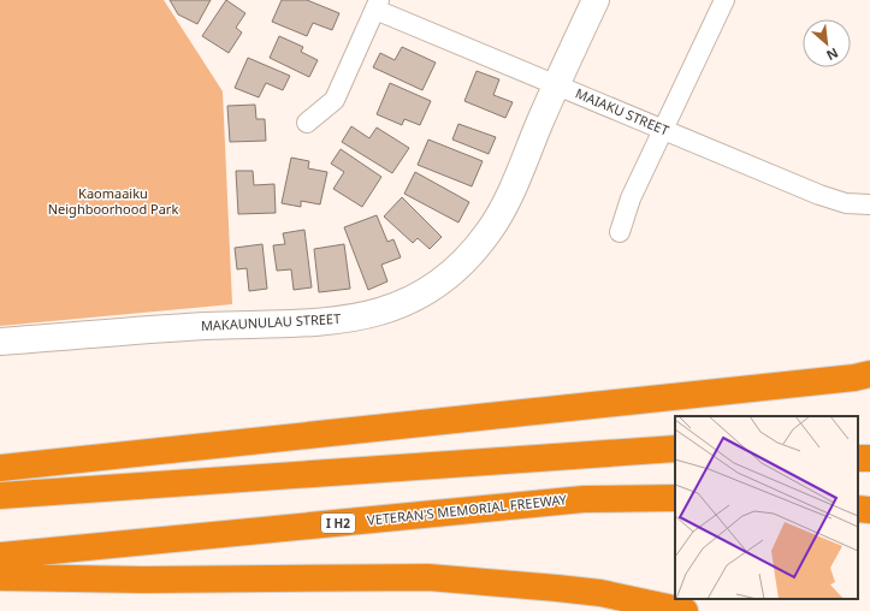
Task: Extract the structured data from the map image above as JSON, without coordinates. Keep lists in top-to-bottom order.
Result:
{
  "streets": {
    "highway": ["VETERAN'S MEMORIAL FREEWAY", "I H2"],
    "street": ["MAIAKU STREET", "MAKAUNULAU STREET"]
  },
  "crossings": [
    ["MAIAKU STREET", "MAKAUNULAU STREET"]
  ],
  "parks": ["Kaomaaiku Neighboorhood Park"],
  "north": "bottom right"
}
